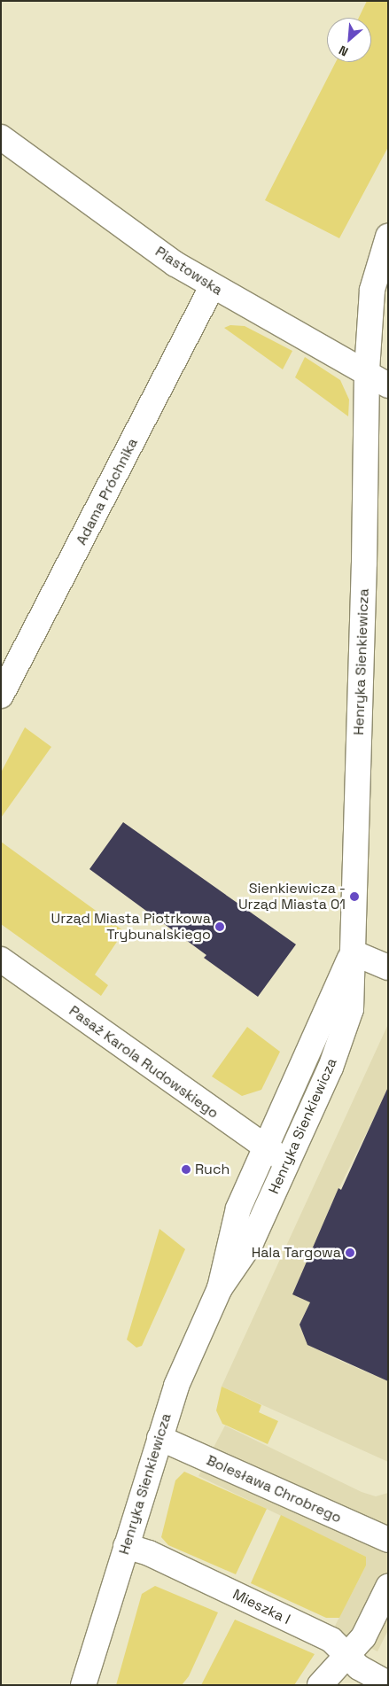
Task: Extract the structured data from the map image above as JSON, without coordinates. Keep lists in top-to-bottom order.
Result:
{
  "streets": {
    "street": [
      "Piastowska",
      "Adama Próchnika",
      "Henryka Sienkiewicza",
      "Pasaż Karola Rudowskiego",
      "Bolesława Chrobrego",
      "Mieszka I"
    ]
  },
  "crossings": [
    ["Piastowska", "Adama Próchnika"],
    ["Piastowska", "Henryka Sienkiewicza"],
    ["Henryka Sienkiewicza", "Pasaż Karola Rudowskiego"],
    ["Henryka Sienkiewicza", "Bolesława Chrobrego"],
    ["Henryka Sienkiewicza", "Mieszka I"]
  ],
  "places": [
    "Sienkiewicza - Urząd Miasta 01",
    "Urząd Miasta Piotrkowa Trybunalskiego",
    "Ruch",
    "Hala Targowa"
  ],
  "north": "bottom left"
}
